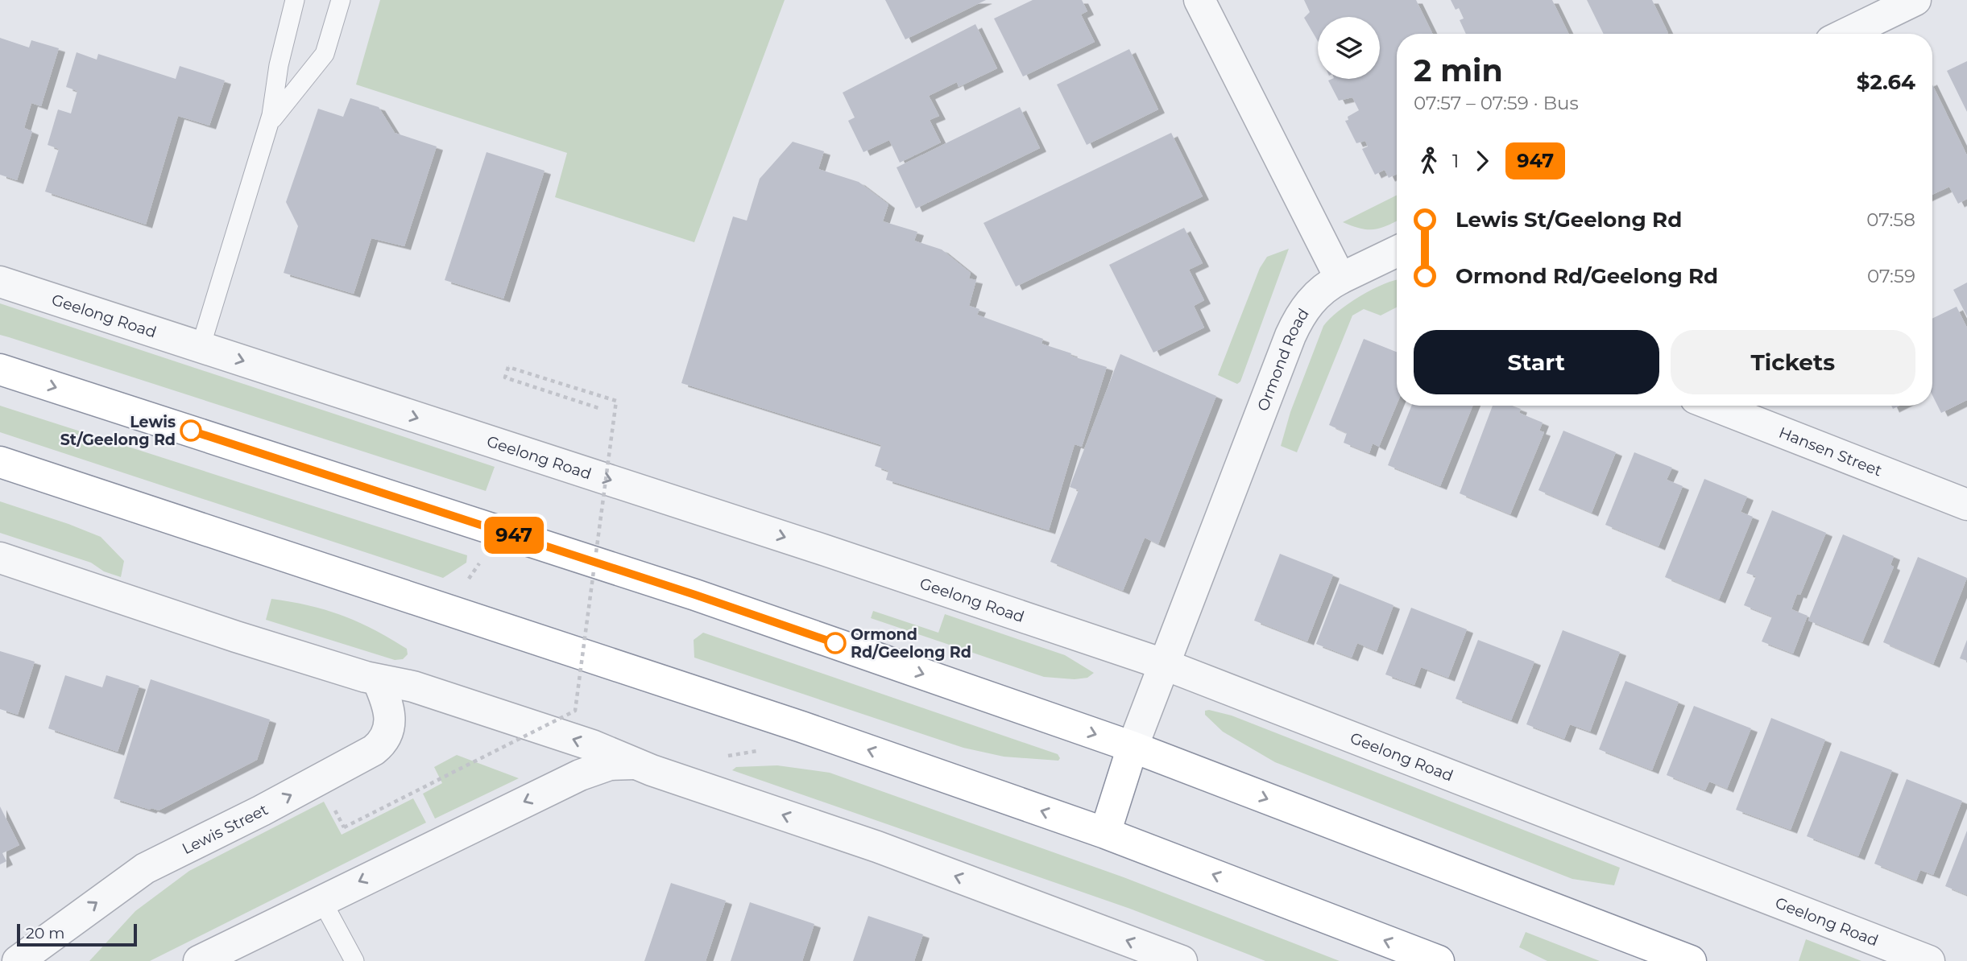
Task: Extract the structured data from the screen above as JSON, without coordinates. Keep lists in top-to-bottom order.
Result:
{
  "streets": {
    "street": [
      "Geelong Road",
      "Ormond Road",
      "Hansen Street",
      "Lewis Street"
    ]
  },
  "crossings": [
    ["Geelong Road", "Ormond Road"]
  ],
  "places": ["Lewis St/Geelong Rd", "Ormond Rd/Geelong Rd"],
  "lines": ["bus line 947"],
  "scale_bar": "20 m",
  "page": {
    "on_map": "947",
    "heading": ["2 min", "07:57 – 07:59 · Bus", "$2.64"],
    "legs": ["1", "947"],
    "list": [
      {
        "name": "Lewis St/Geelong Rd",
        "value": "07:58"
      },
      {
        "name": "Ormond Rd/Geelong Rd",
        "value": "07:59"
      }
    ],
    "buttons": ["Start", "Tickets"],
    "scale": "20 m"
  }
}
